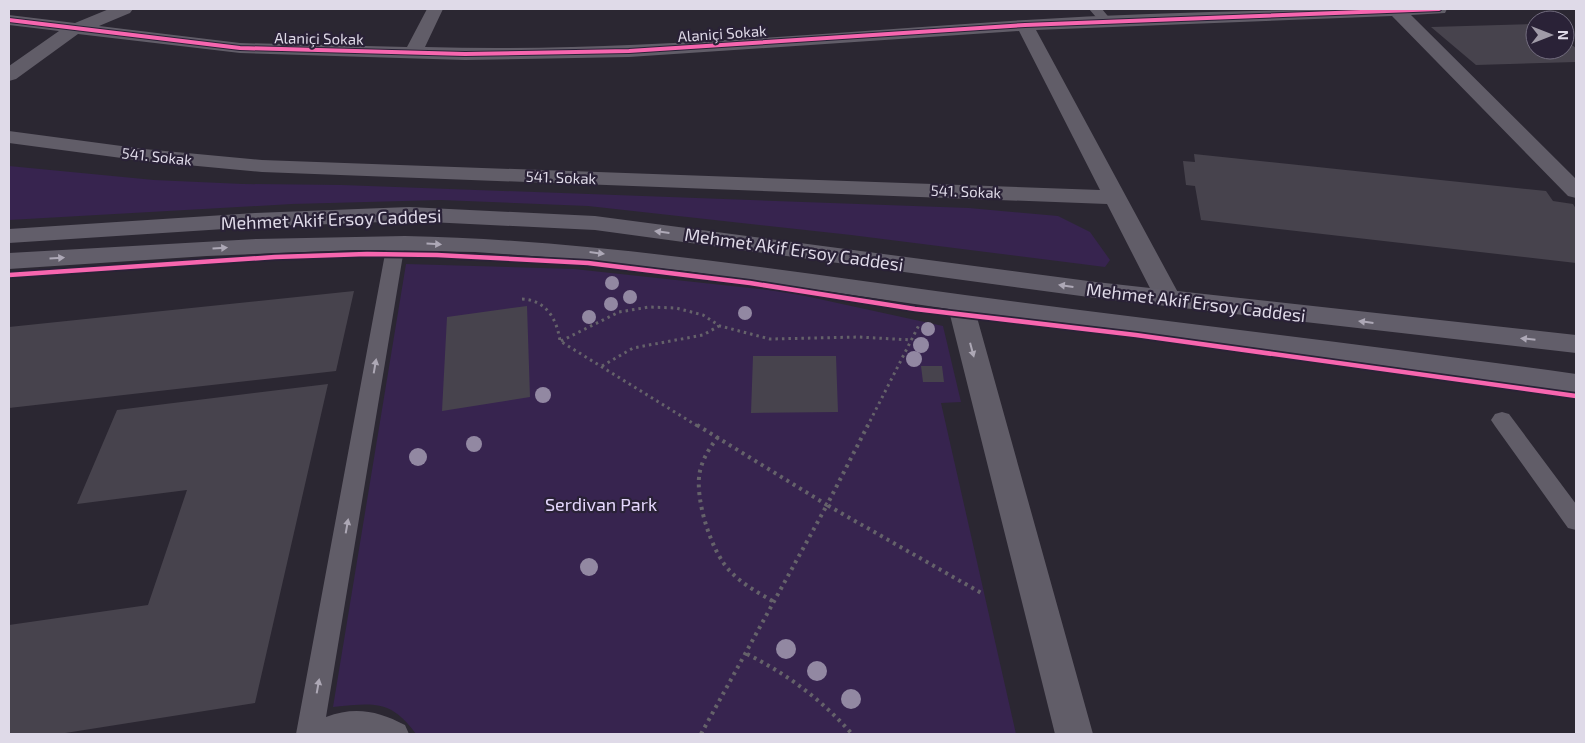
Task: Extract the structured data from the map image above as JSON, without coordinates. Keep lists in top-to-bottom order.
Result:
{
  "streets": {
    "main road": ["Mehmet Akif Ersoy Caddesi"],
    "street": ["Alaniçi Sokak", "541. Sokak"]
  },
  "parks": ["Serdivan Park"],
  "north": "right"
}
